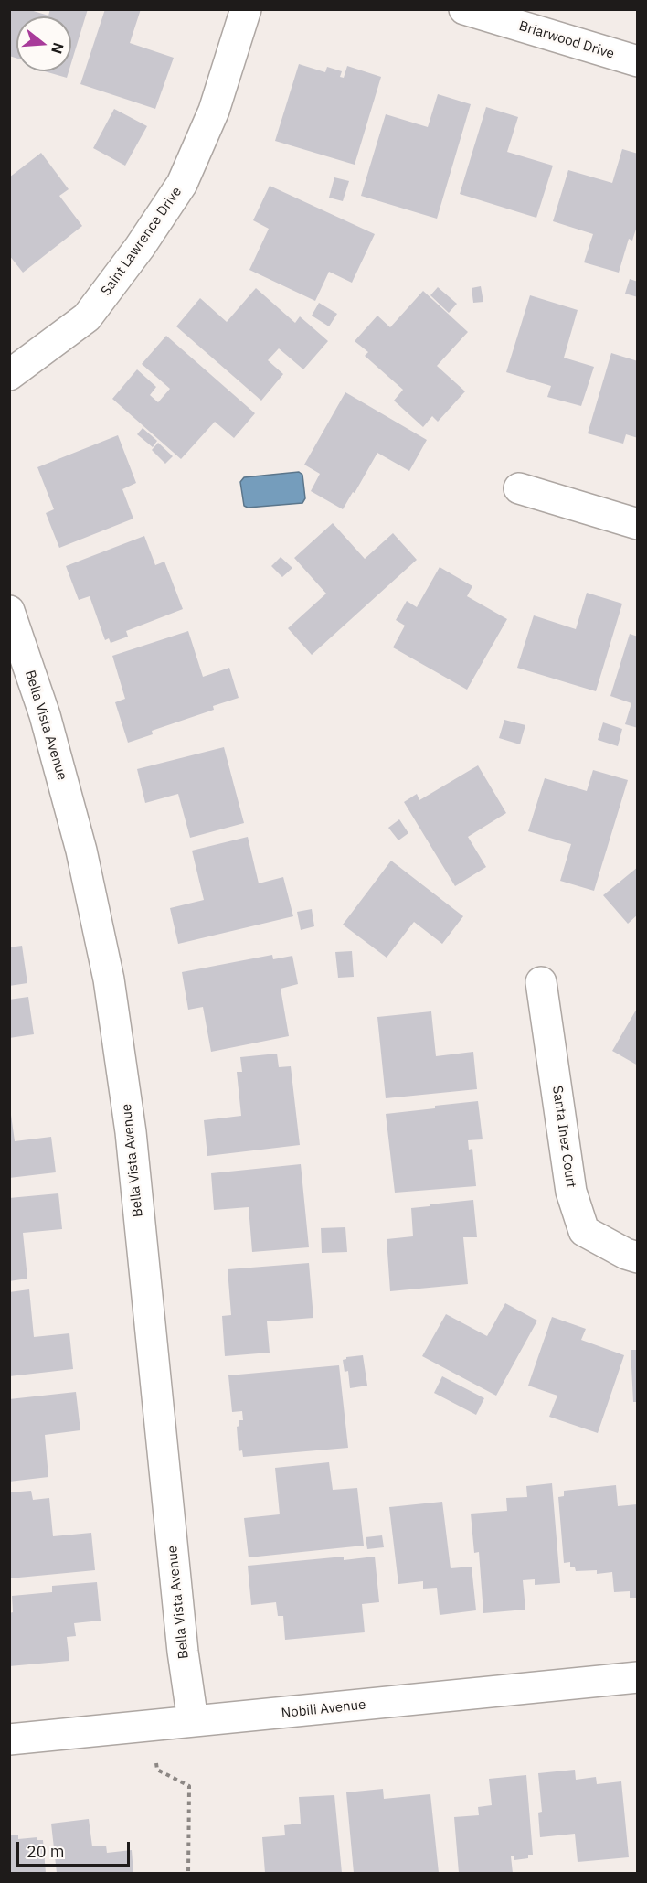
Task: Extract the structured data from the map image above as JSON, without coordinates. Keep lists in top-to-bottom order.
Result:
{
  "streets": {
    "street": [
      "Briarwood Drive",
      "Saint Lawrence Drive",
      "Bella Vista Avenue",
      "Santa Inez Court",
      "Nobili Avenue"
    ]
  },
  "crossings": [
    ["Bella Vista Avenue", "Nobili Avenue"]
  ],
  "scale_bar": "20 m",
  "north": "right"
}
